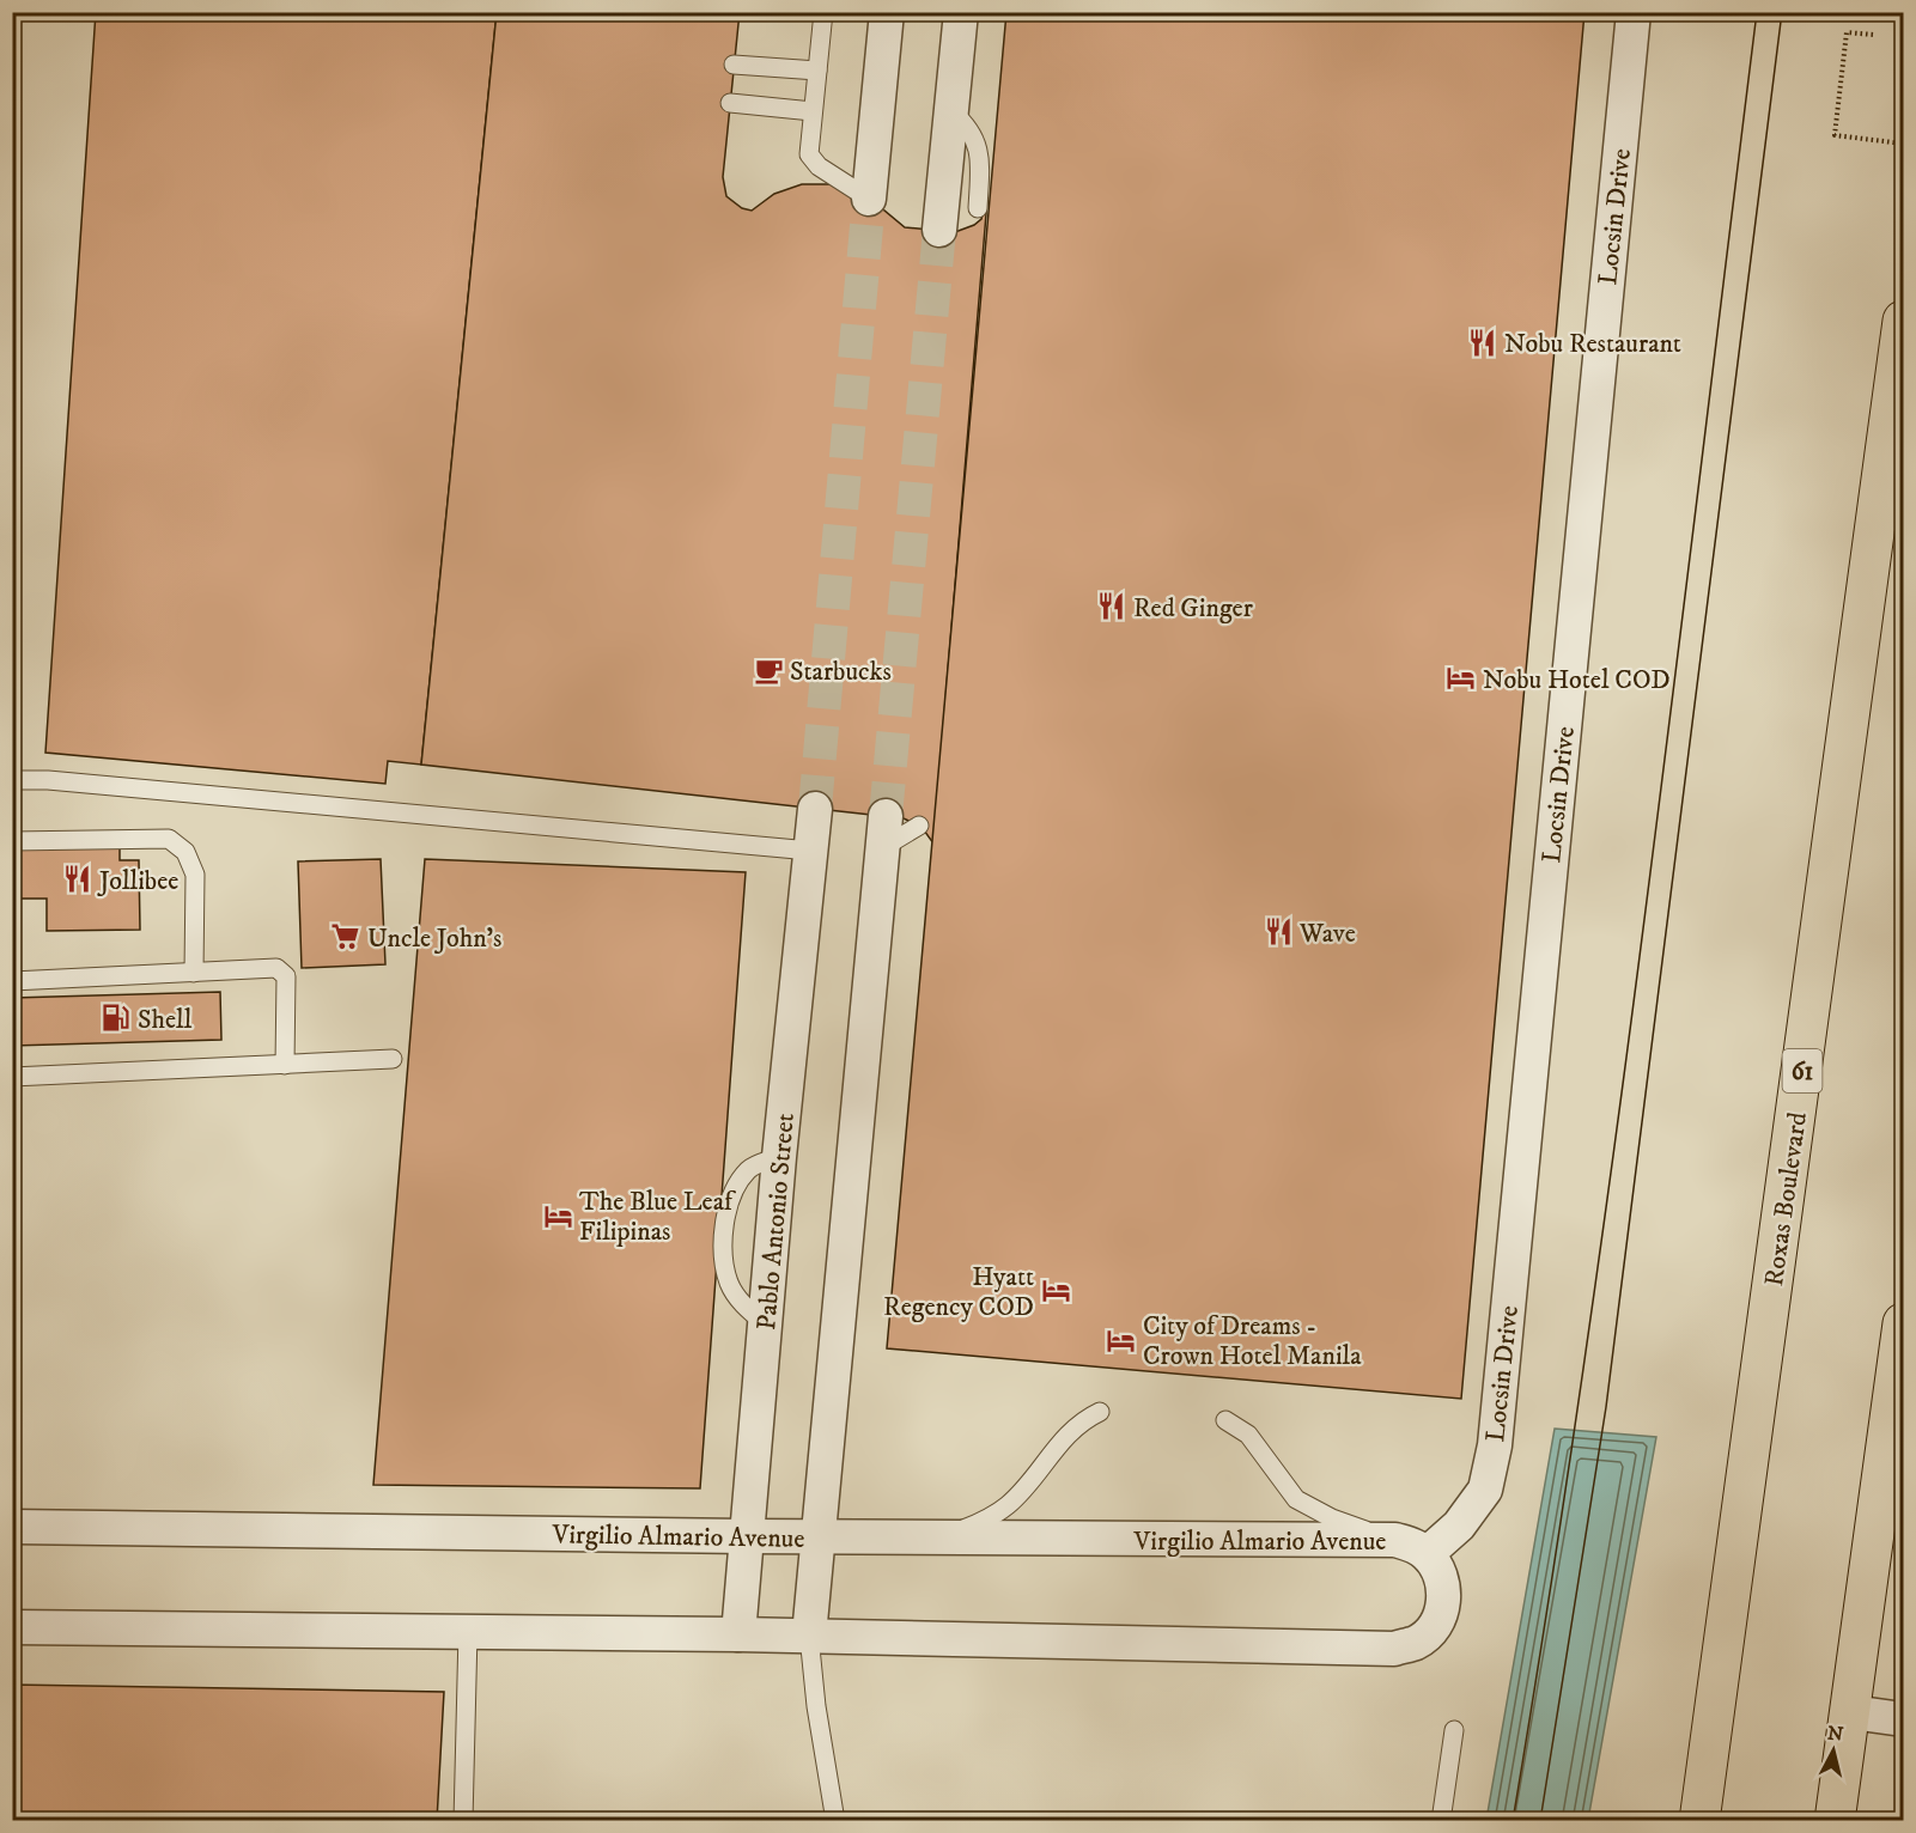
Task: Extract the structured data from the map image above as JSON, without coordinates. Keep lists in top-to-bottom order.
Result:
{
  "streets": {
    "highway": ["61", "Roxas Boulevard"],
    "street": ["Locsin Drive", "Pablo Antonio Street", "Virgilio Almario Avenue"]
  },
  "crossings": [
    ["Locsin Drive", "Virgilio Almario Avenue"],
    ["Pablo Antonio Street", "Virgilio Almario Avenue"]
  ],
  "places": {
    "restaurant": [
      "Nobu Restaurant",
      "Red Ginger",
      "Jollibee",
      "Wave"
    ],
    "cafe": ["Starbucks"],
    "hotel": [
      "Nobu Hotel COD",
      "The Blue Leaf Filipinas",
      "Hyatt Regency COD",
      "City of Dreams - Crown Hotel Manila"
    ],
    "supermarket": ["Uncle John's"],
    "fuel station": ["Shell"]
  },
  "north": "top"
}
